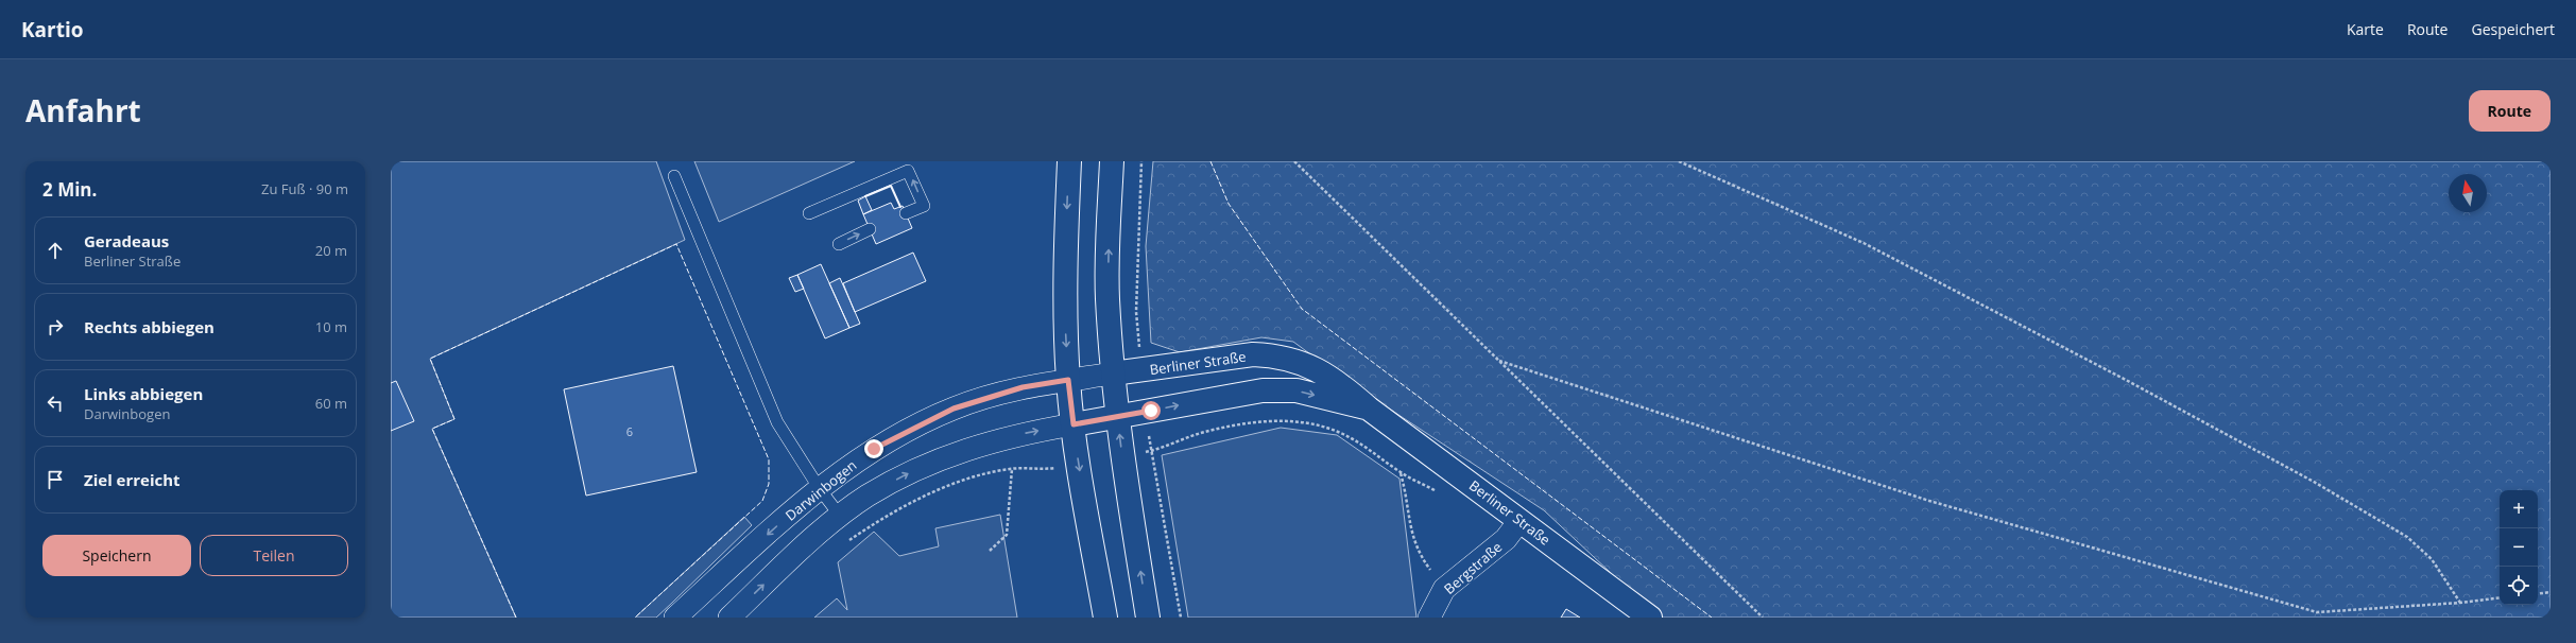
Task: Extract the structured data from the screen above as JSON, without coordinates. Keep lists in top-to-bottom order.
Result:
{
  "streets": {
    "main road": ["Berliner Straße"],
    "street": ["Darwinbogen", "Bergstraße"]
  },
  "crossings": [
    ["Berliner Straße", "Darwinbogen"],
    ["Berliner Straße", "Bergstraße"]
  ],
  "house_numbers": ["6"],
  "north": "top",
  "page": {
    "header": "Kartio",
    "nav": ["Karte", "Route", "Gespeichert"],
    "title": "Anfahrt",
    "buttons": [
      "Route",
      ["Speichern", "Teilen"]
    ],
    "heading": ["2 Min.", "Zu Fuß · 90 m"],
    "list": [
      ["Geradeaus", "Berliner Straße", "20 m"],
      ["Rechts abbiegen", "10 m"],
      ["Links abbiegen", "Darwinbogen", "60 m"],
      "Ziel erreicht"
    ],
    "map_buttons": ["+", "−"]
  }
}
